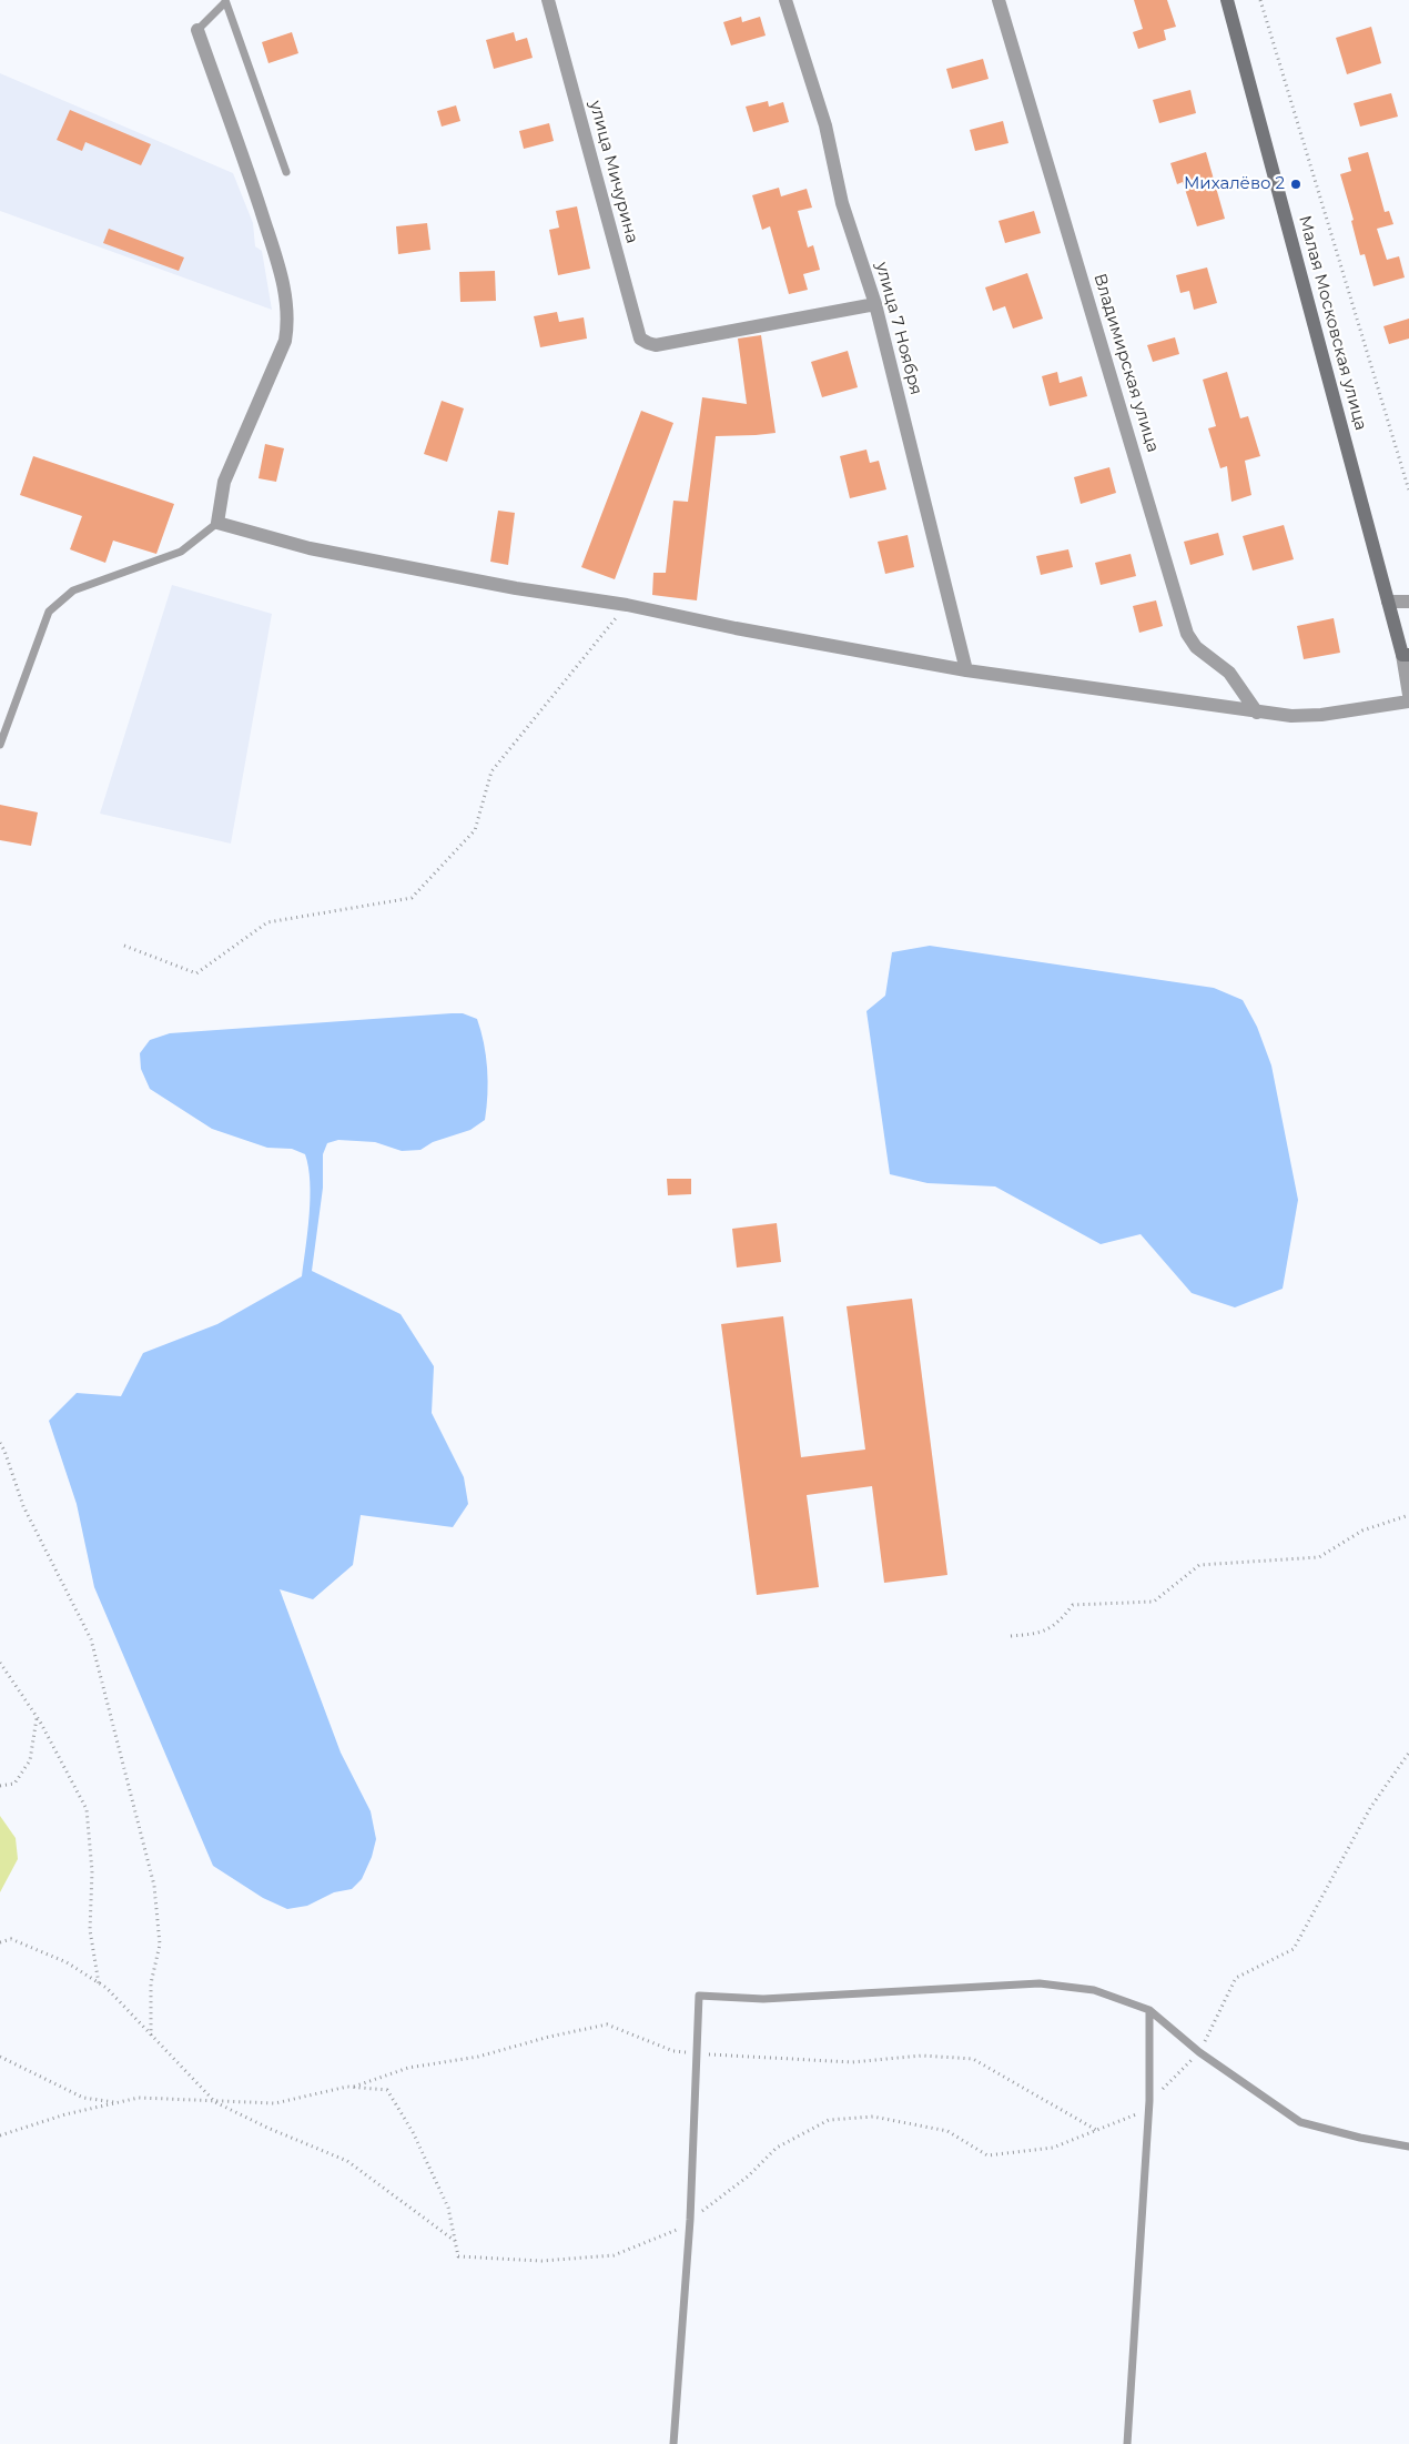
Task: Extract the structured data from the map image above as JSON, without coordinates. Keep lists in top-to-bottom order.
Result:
{
  "streets": {
    "main road": ["Малая Московская улица"],
    "street": ["улица Мичурина", "улица 7 Ноября", "Владимирская улица"]
  },
  "crossings": [
    ["улица Мичурина", "улица 7 Ноября"]
  ],
  "places": ["Михалёво 2"]
}
